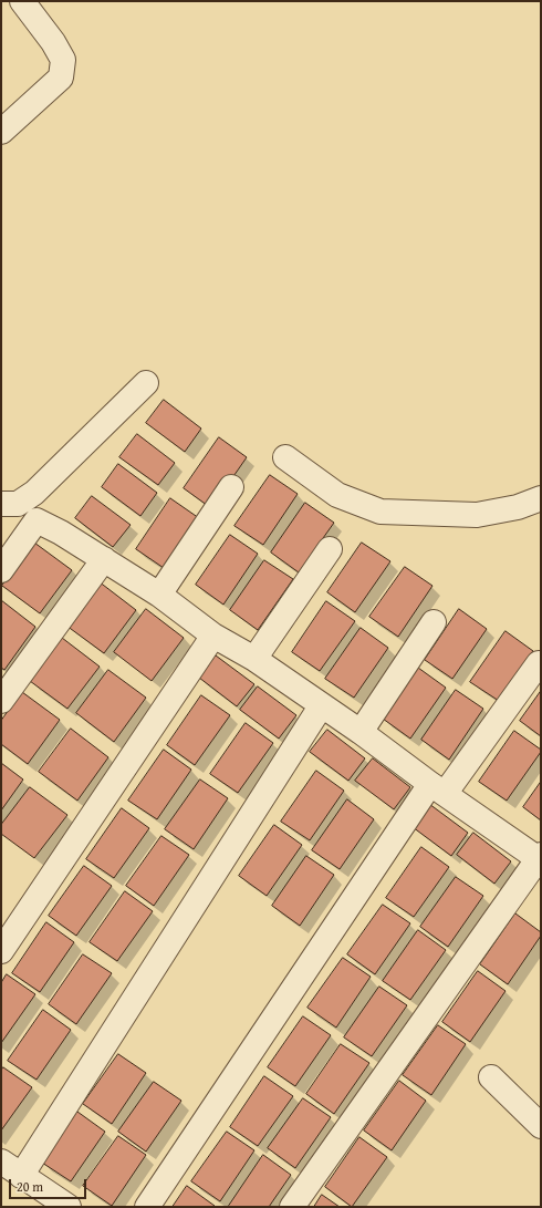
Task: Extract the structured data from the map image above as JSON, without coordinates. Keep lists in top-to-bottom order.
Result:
{
  "scale_bar": "20 m"
}
